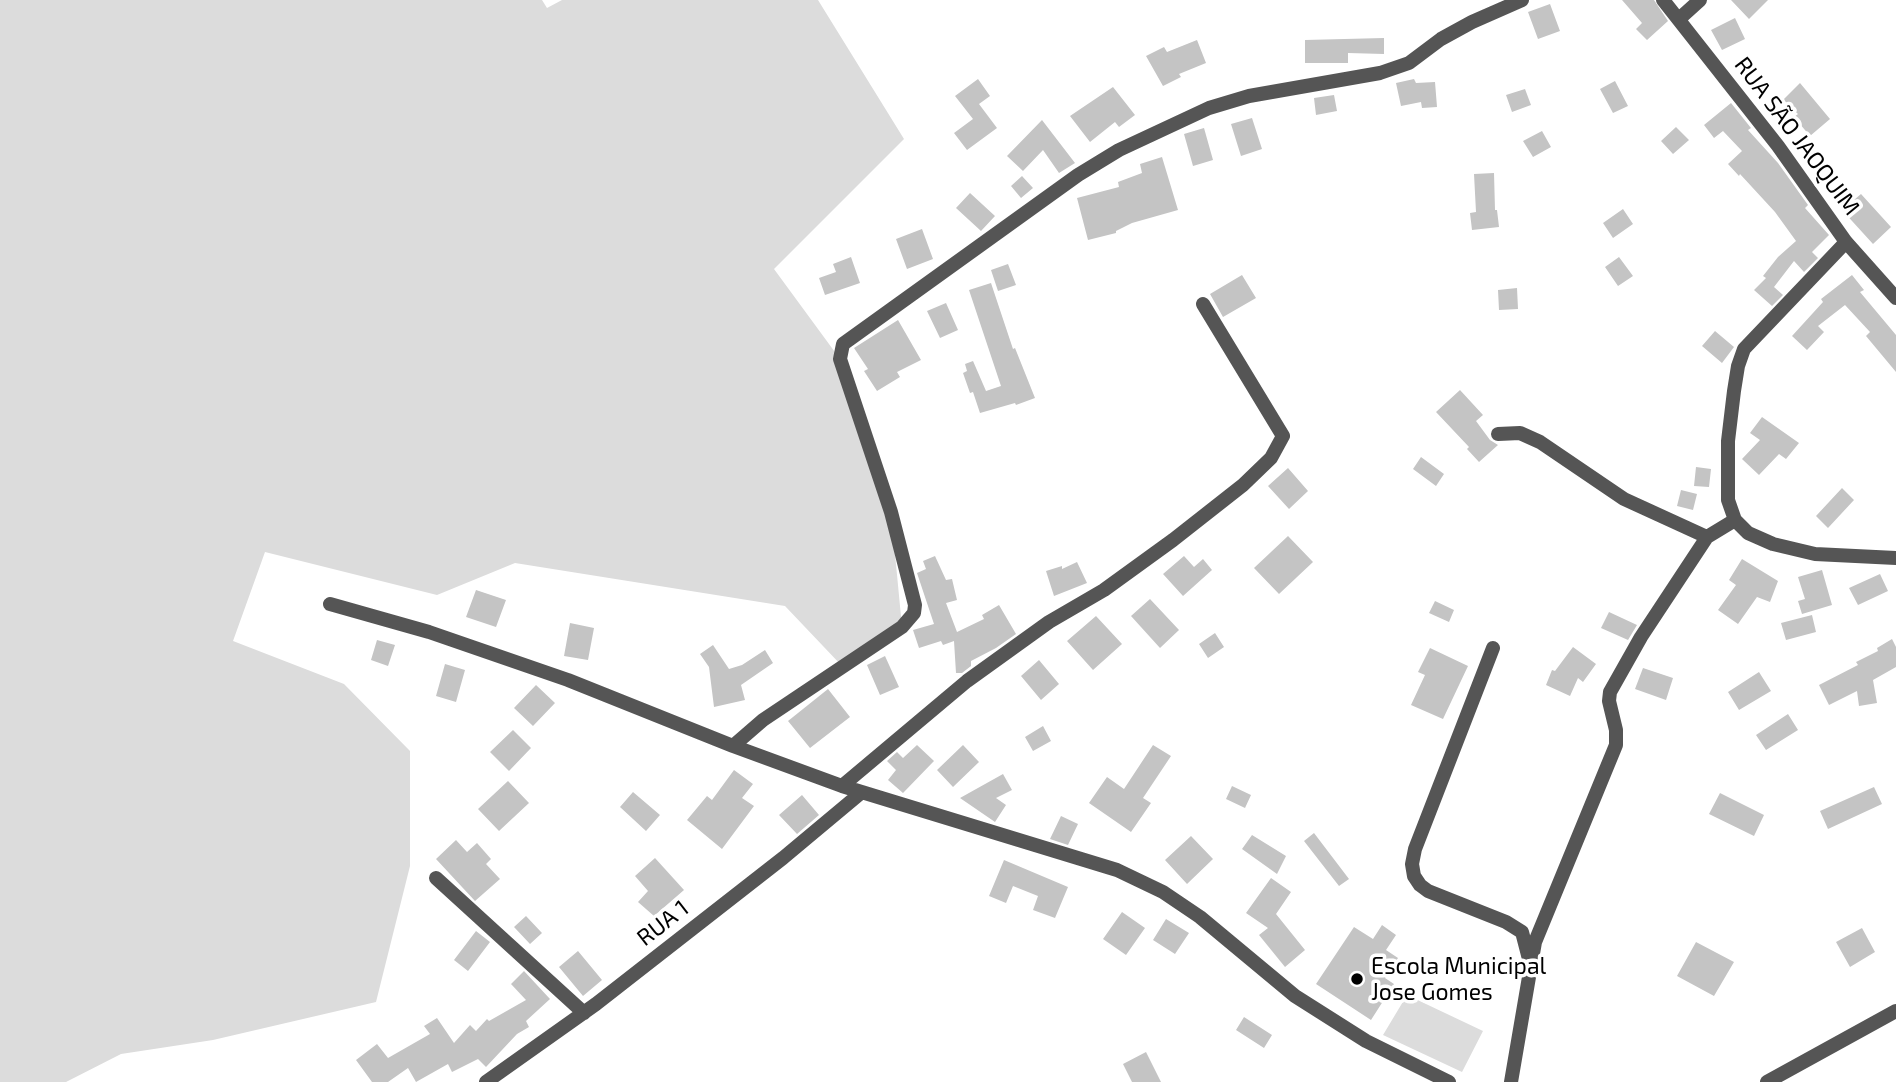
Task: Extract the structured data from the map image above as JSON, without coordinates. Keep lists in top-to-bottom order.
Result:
{
  "streets": {
    "street": ["RUA SÃO JAOQUIM", "RUA 1"]
  },
  "places": ["Escola Municipal Jose Gomes"]
}
